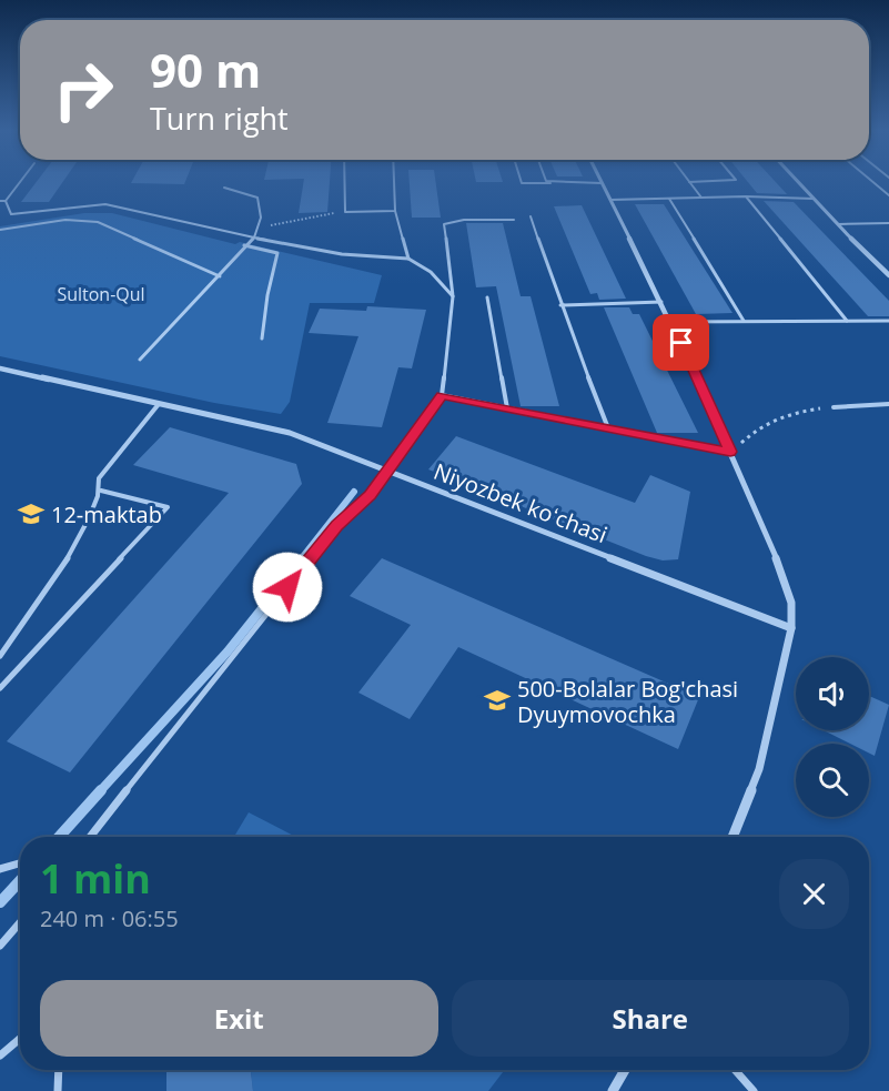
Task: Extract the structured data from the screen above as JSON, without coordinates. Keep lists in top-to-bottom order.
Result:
{
  "streets": {
    "street": ["Niyozbek koʻchasi"]
  },
  "parks": ["Sulton-Qul"],
  "places": {
    "school or university": ["12-maktab", "500-Bolalar Bog'chasi Dyuymovochka"]
  },
  "page": {
    "turn": ["90 m", "Turn right"],
    "heading": ["1 min", "240 m · 06:55"],
    "buttons": ["Exit", "Share"]
  }
}
